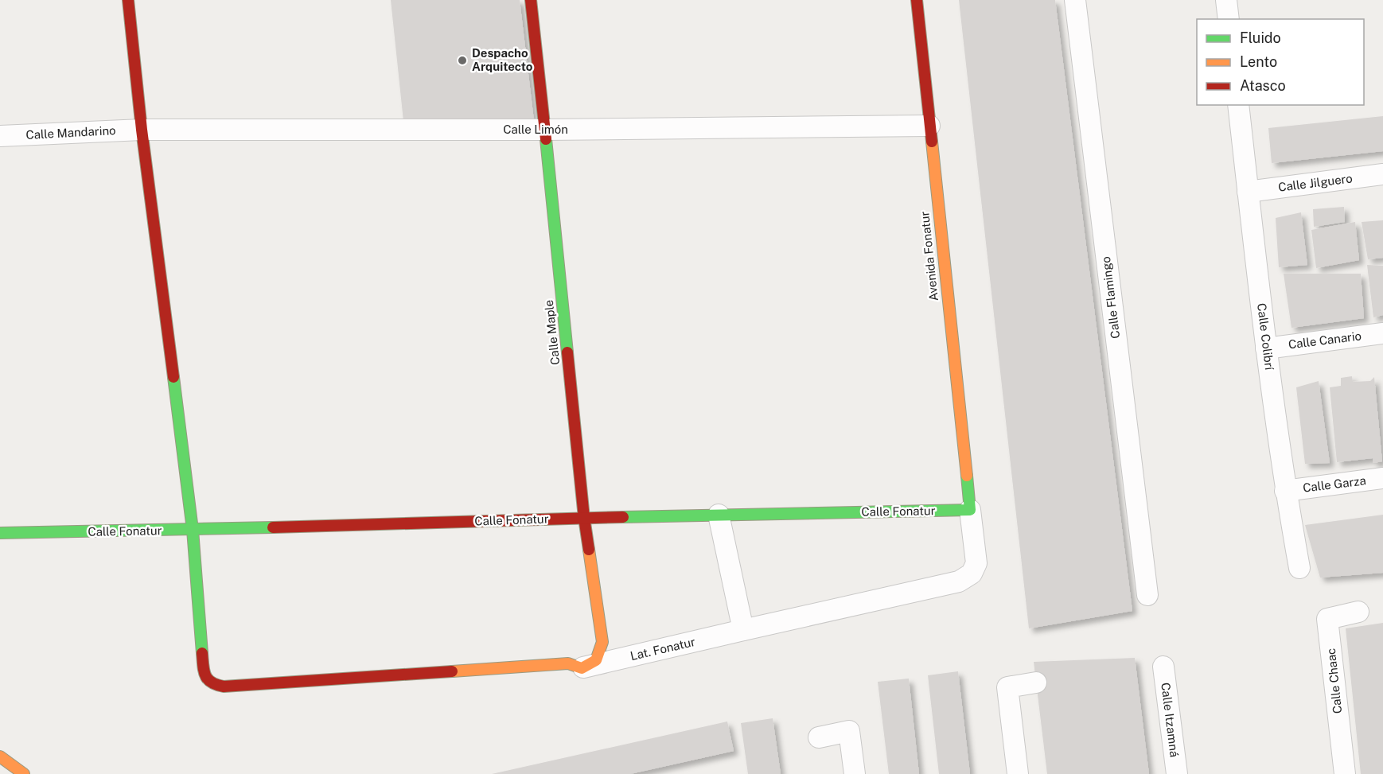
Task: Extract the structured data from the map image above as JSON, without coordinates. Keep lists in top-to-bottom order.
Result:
{
  "streets": {
    "street": [
      "Calle Limón",
      "Calle Mandarino",
      "Calle Jilguero",
      "Avenida Fonatur",
      "Calle Flamingo",
      "Calle Maple",
      "Calle Colibrí",
      "Calle Canario",
      "Calle Garza",
      "Calle Fonatur",
      "Lat. Fonatur",
      "Calle Chaac",
      "Calle Itzamná"
    ]
  },
  "crossings": [
    ["Calle Limón", "Calle Mandarino"],
    ["Calle Limón", "Avenida Fonatur"],
    ["Calle Limón", "Calle Maple"],
    ["Calle Jilguero", "Calle Colibrí"],
    ["Avenida Fonatur", "Calle Fonatur"],
    ["Avenida Fonatur", "Lat. Fonatur"],
    ["Calle Maple", "Calle Fonatur"],
    ["Calle Maple", "Lat. Fonatur"],
    ["Calle Colibrí", "Calle Canario"],
    ["Calle Colibrí", "Calle Garza"],
    ["Calle Fonatur", "Lat. Fonatur"]
  ],
  "places": ["Despacho Arquitecto"],
  "legend": ["Fluido", "Lento", "Atasco"]
}
